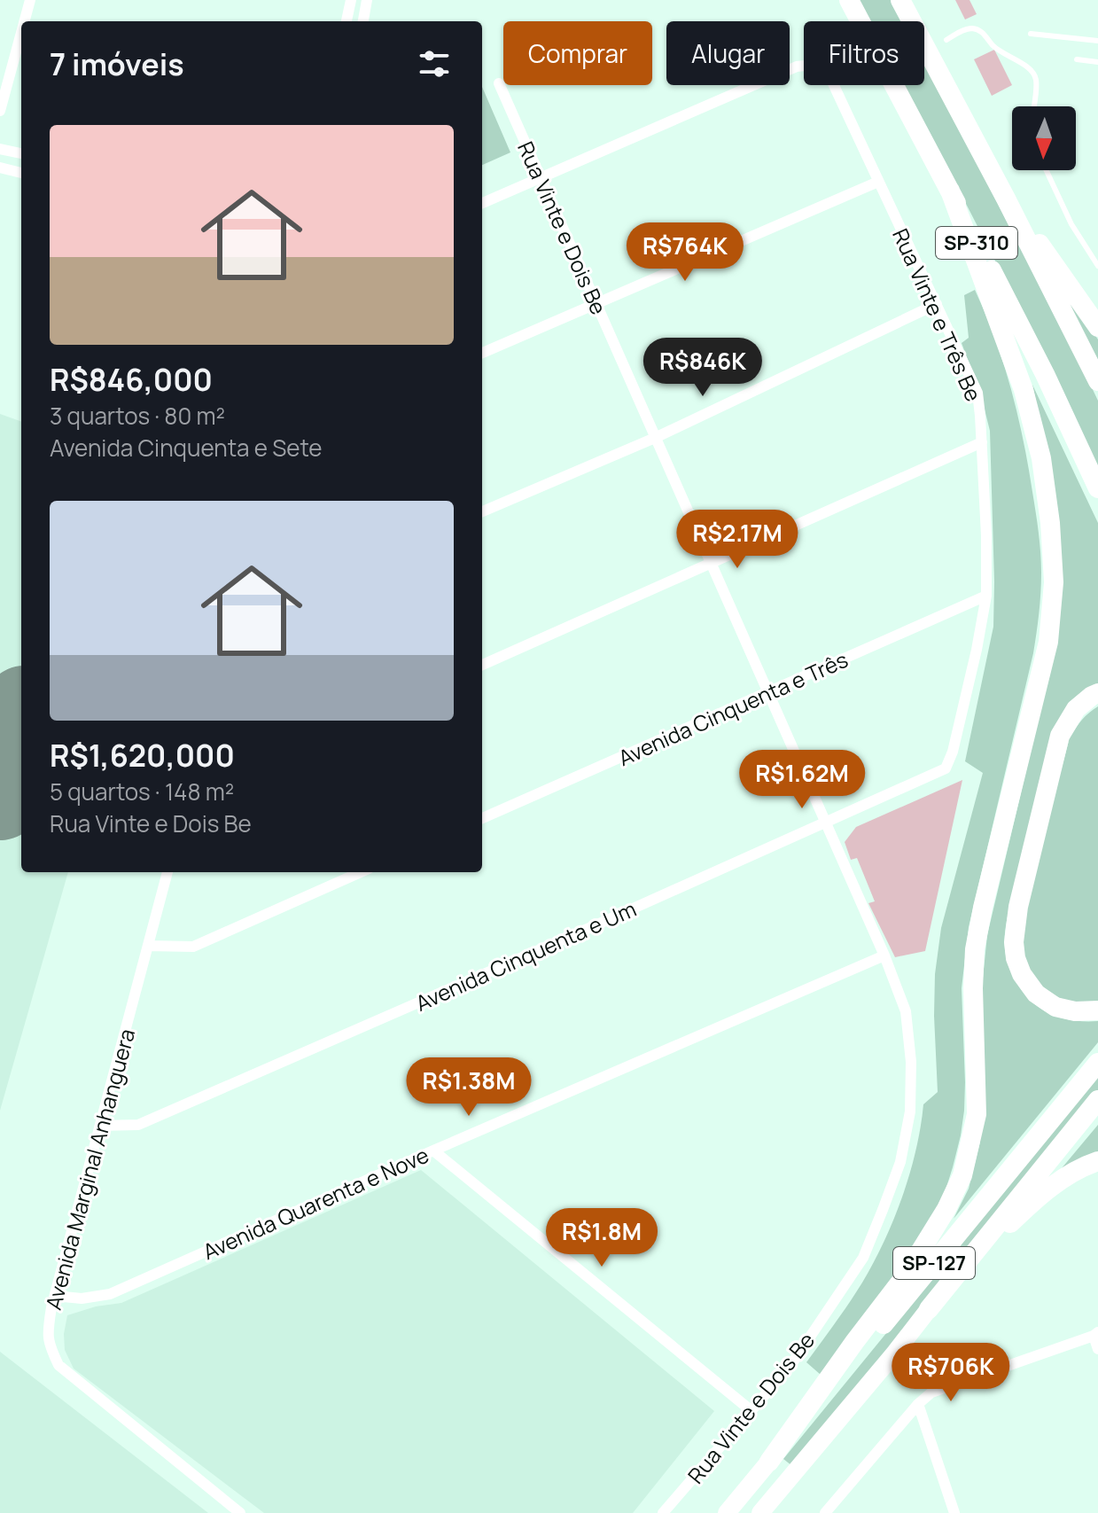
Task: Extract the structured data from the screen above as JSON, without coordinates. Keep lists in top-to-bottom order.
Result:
{
  "streets": {
    "highway": ["SP-310", "SP-127"],
    "street": [
      "Rua Vinte e Dois Be",
      "Rua Vinte e Três Be",
      "Avenida Cinquenta e Três",
      "Avenida Cinquenta e Um",
      "Avenida Marginal Anhanguera",
      "Avenida Quarenta e Nove"
    ]
  },
  "crossings": [
    ["Rua Vinte e Dois Be", "Rua Vinte e Três Be"],
    ["Rua Vinte e Dois Be", "Avenida Cinquenta e Três"],
    ["Rua Vinte e Dois Be", "Avenida Cinquenta e Um"],
    ["Rua Vinte e Dois Be", "Avenida Quarenta e Nove"],
    ["Rua Vinte e Três Be", "Avenida Cinquenta e Três"],
    ["Rua Vinte e Três Be", "Avenida Cinquenta e Um"],
    ["Avenida Cinquenta e Um", "Avenida Marginal Anhanguera"],
    ["Avenida Marginal Anhanguera", "Avenida Quarenta e Nove"]
  ],
  "north": "bottom",
  "page": {
    "chip": ["Comprar", "Alugar", "Filtros"],
    "heading": "7 imóveis",
    "list": [
      {
        "name": "R$846,000",
        "note": "3 quartos · 80 m² · Avenida Cinquenta e Sete"
      },
      {
        "name": "R$1,620,000",
        "note": "5 quartos · 148 m² · Rua Vinte e Dois Be"
      }
    ],
    "price": [
      "R$764K",
      "R$846K",
      "R$2.17M",
      "R$1.62M",
      "R$1.38M",
      "R$1.8M",
      "R$706K"
    ]
  }
}
